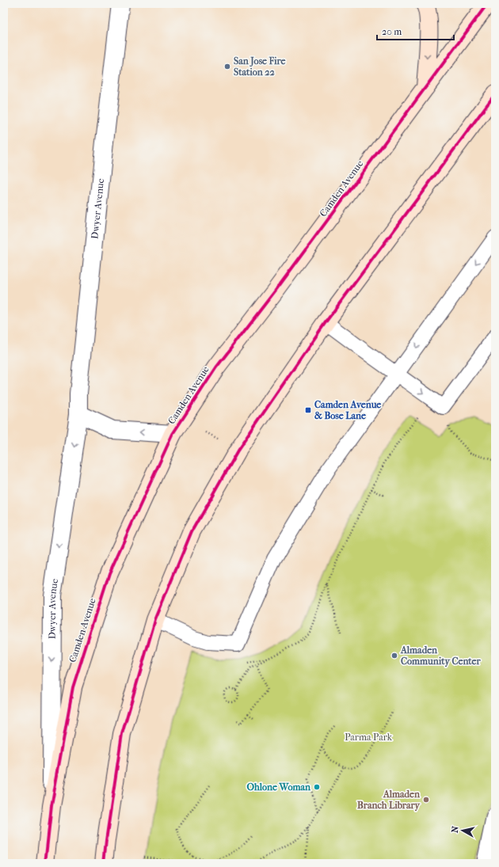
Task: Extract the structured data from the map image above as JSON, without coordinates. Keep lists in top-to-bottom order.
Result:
{
  "streets": {
    "main road": ["Camden Avenue"],
    "street": ["Dwyer Avenue"]
  },
  "crossings": [
    ["Camden Avenue", "Dwyer Avenue"]
  ],
  "one_way": ["Dwyer Avenue"],
  "parks": ["Parma Park"],
  "places": {
    "other": [
      "San Jose Fire Station 22",
      "Almaden Community Center",
      "Ohlone Woman",
      "Almaden Branch Library"
    ],
    "transit": ["Camden Avenue & Bose Lane"]
  },
  "scale_bar": "20 m",
  "north": "left"
}
